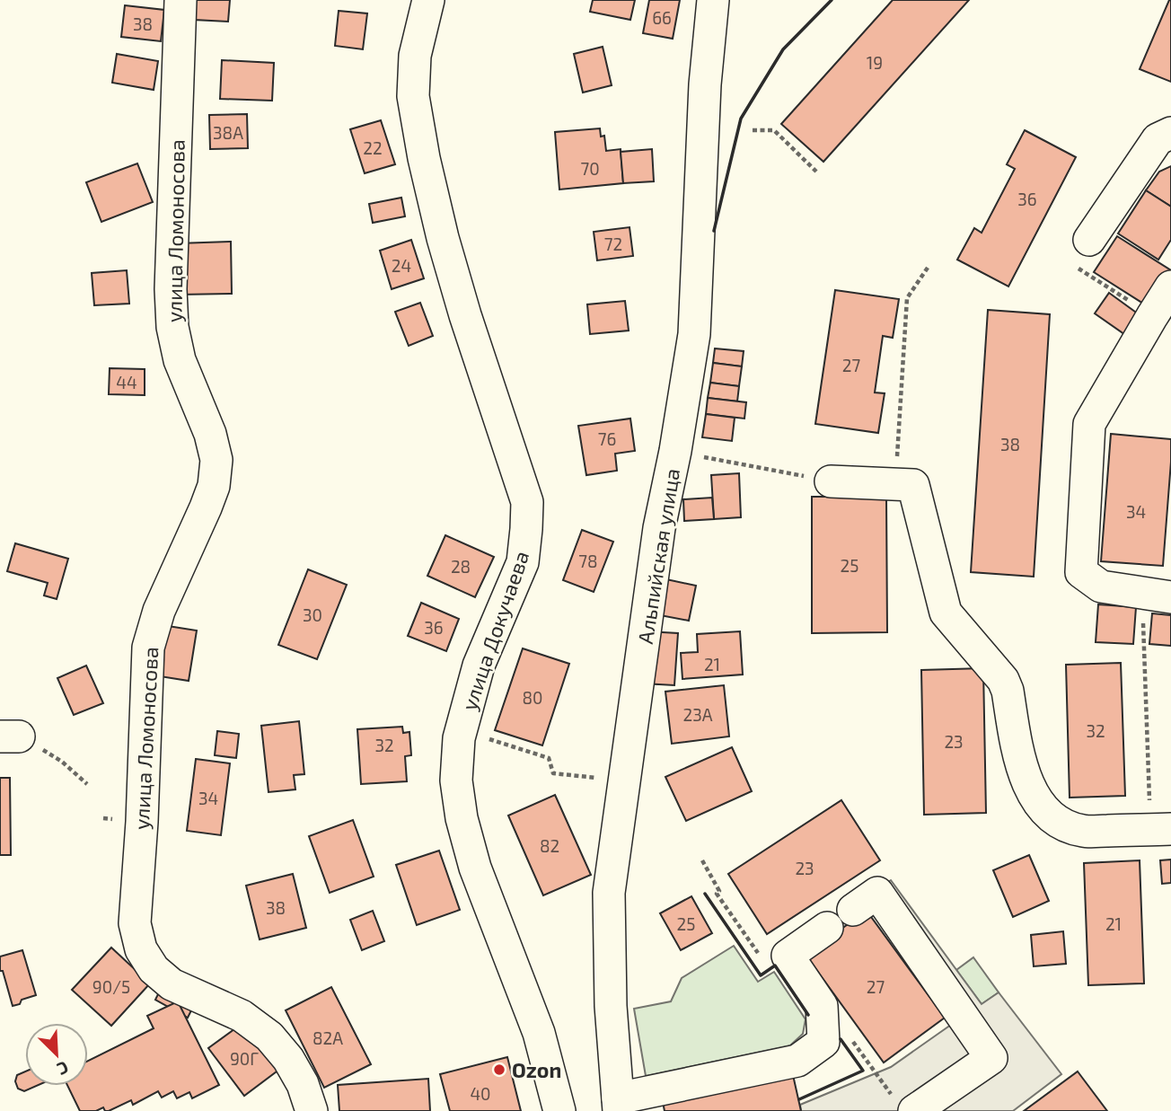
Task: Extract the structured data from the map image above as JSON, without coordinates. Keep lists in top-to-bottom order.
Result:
{
  "streets": {
    "street": ["улица Ломоносова", "Альпийская улица", "улица Докучаева"]
  },
  "places": ["Ozon"],
  "house_numbers": [
    "66",
    "38",
    "19",
    "38А",
    "22",
    "70",
    "36",
    "72",
    "24",
    "27",
    "44",
    "76",
    "38",
    "34",
    "78",
    "25",
    "28",
    "30",
    "36",
    "21",
    "80",
    "23А",
    "32",
    "23",
    "32",
    "34",
    "82",
    "23",
    "38",
    "25",
    "21",
    "90/5",
    "27",
    "82А",
    "90Г",
    "40"
  ],
  "north": "bottom right"
}
